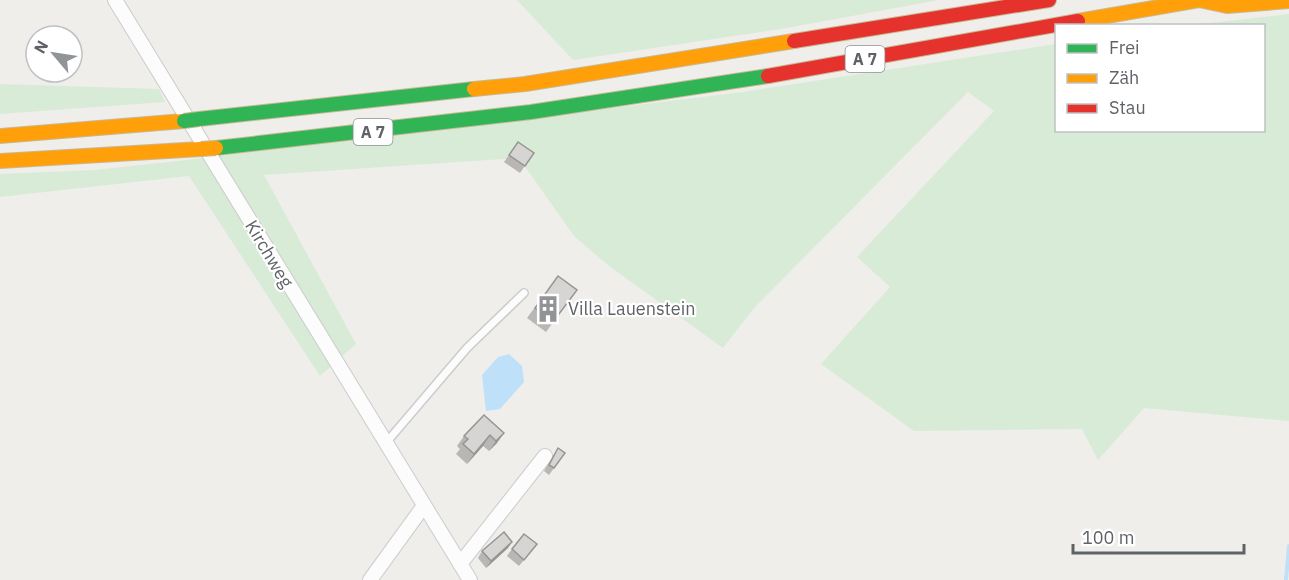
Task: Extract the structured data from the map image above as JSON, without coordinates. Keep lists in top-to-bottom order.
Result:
{
  "streets": {
    "highway": ["A 7"],
    "street": ["Kirchweg"]
  },
  "places": {
    "building": ["Villa Lauenstein"]
  },
  "legend": ["Frei", "Zäh", "Stau"],
  "scale_bar": "100 m",
  "north": "top left"
}
